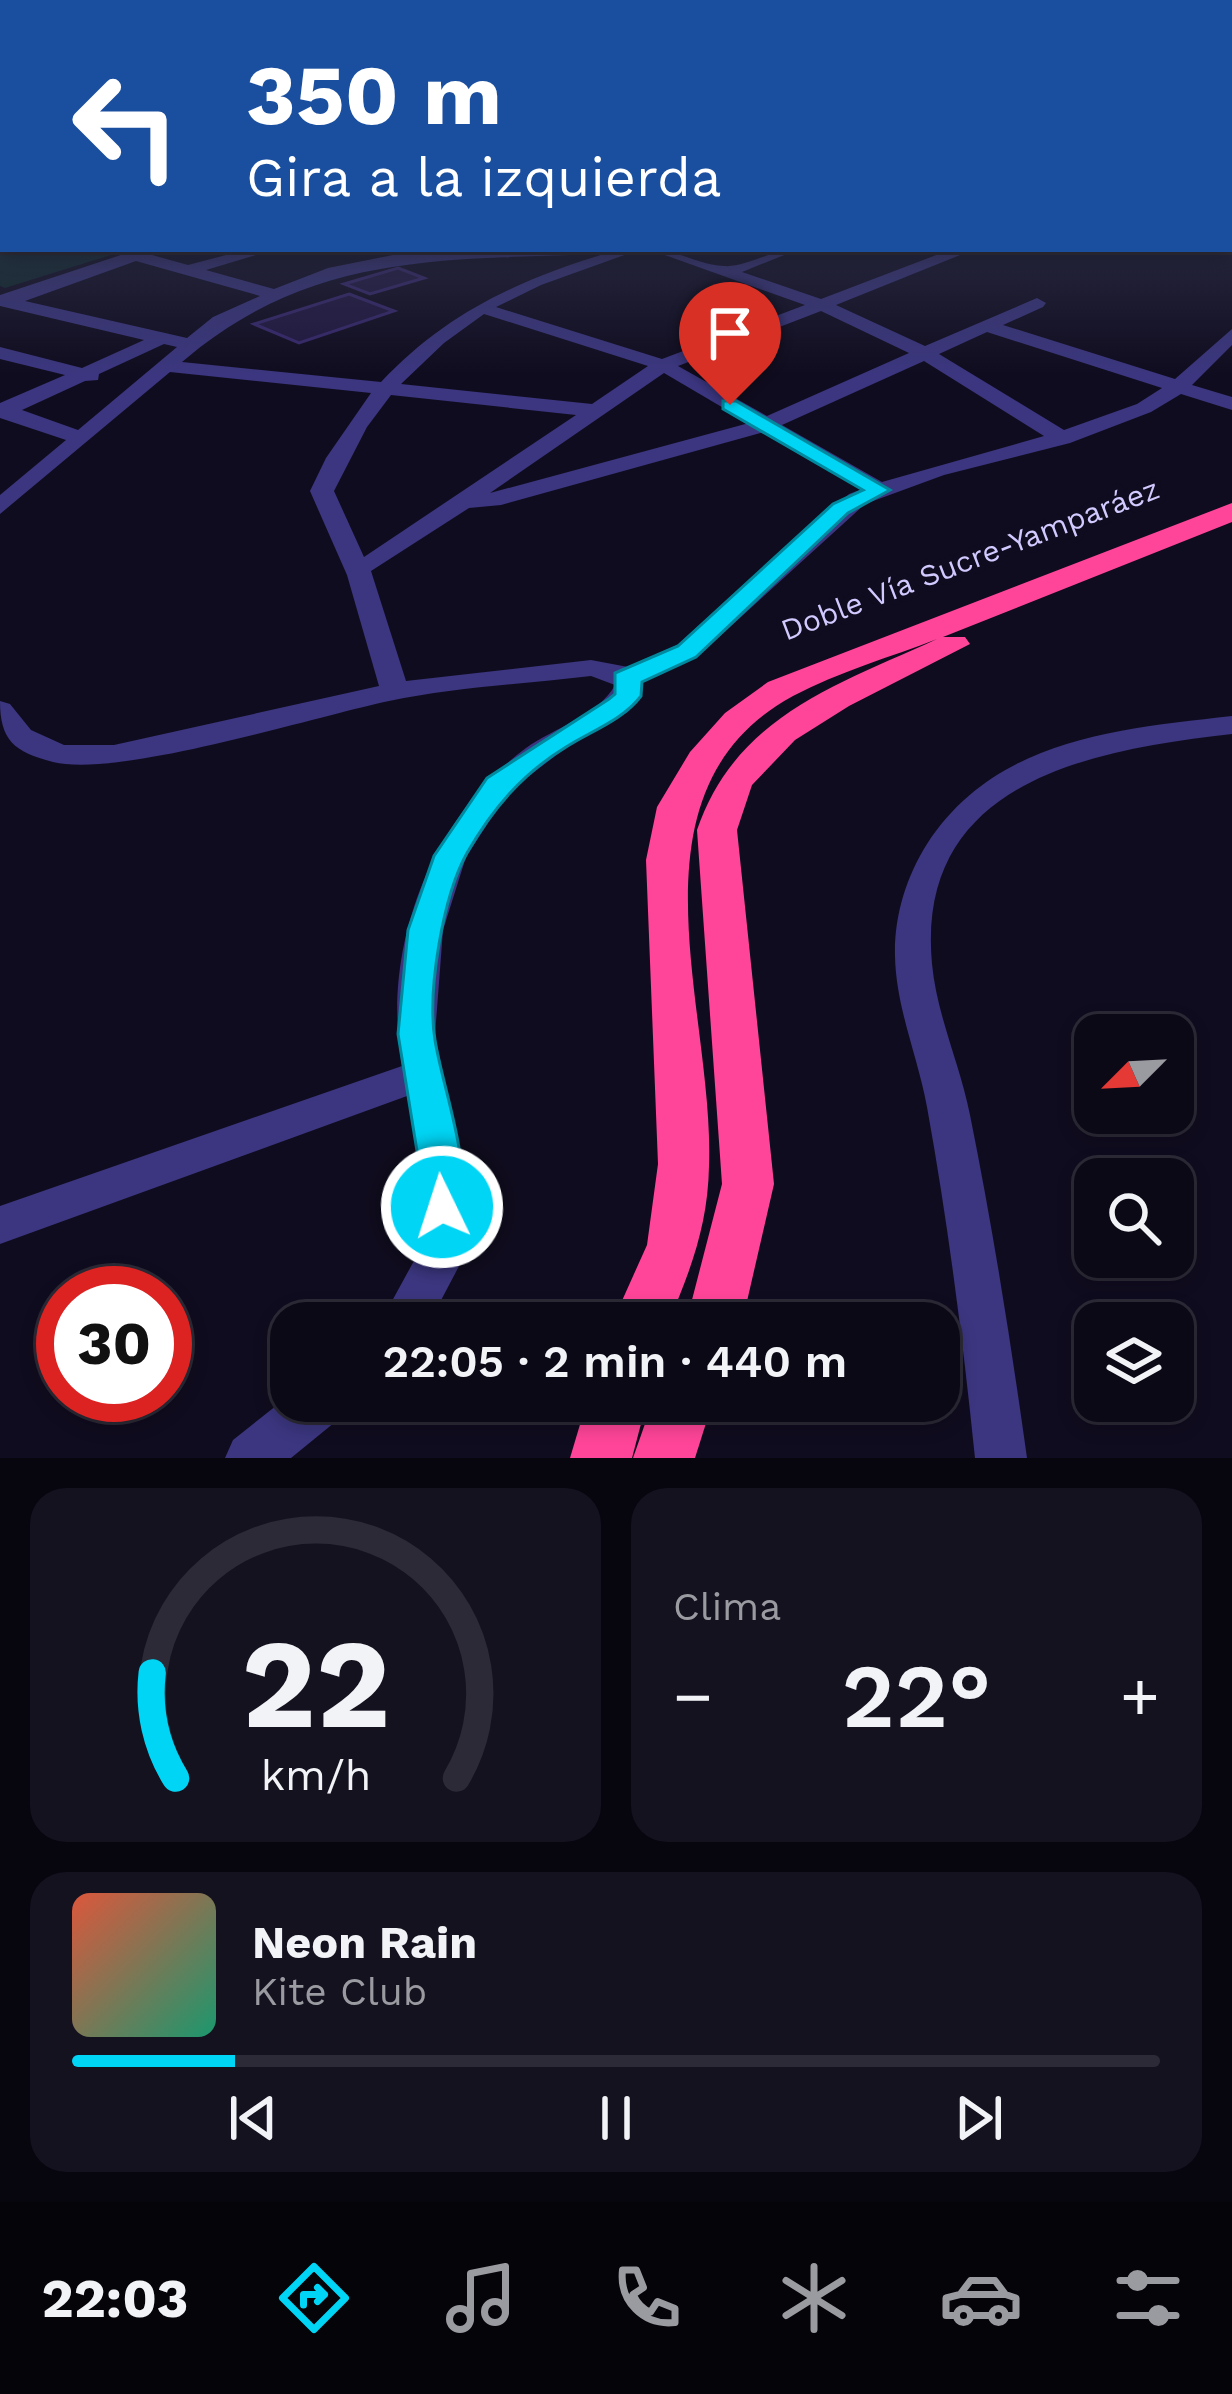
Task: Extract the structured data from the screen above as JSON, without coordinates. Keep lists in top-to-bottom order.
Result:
{
  "streets": {
    "highway": ["Doble Vía Sucre-Yamparáez"]
  },
  "north": "bottom left",
  "page": {
    "turn": ["350 m", "Gira a la izquierda"],
    "limit": "30",
    "trip": "22:05 · 2 min · 440 m",
    "tile": "Clima",
    "heat": ["−", "22°", "+"],
    "song": ["Neon Rain", "Kite Club"],
    "tabs": "22:03",
    "gauge": ["22", "km/h"]
  }
}
